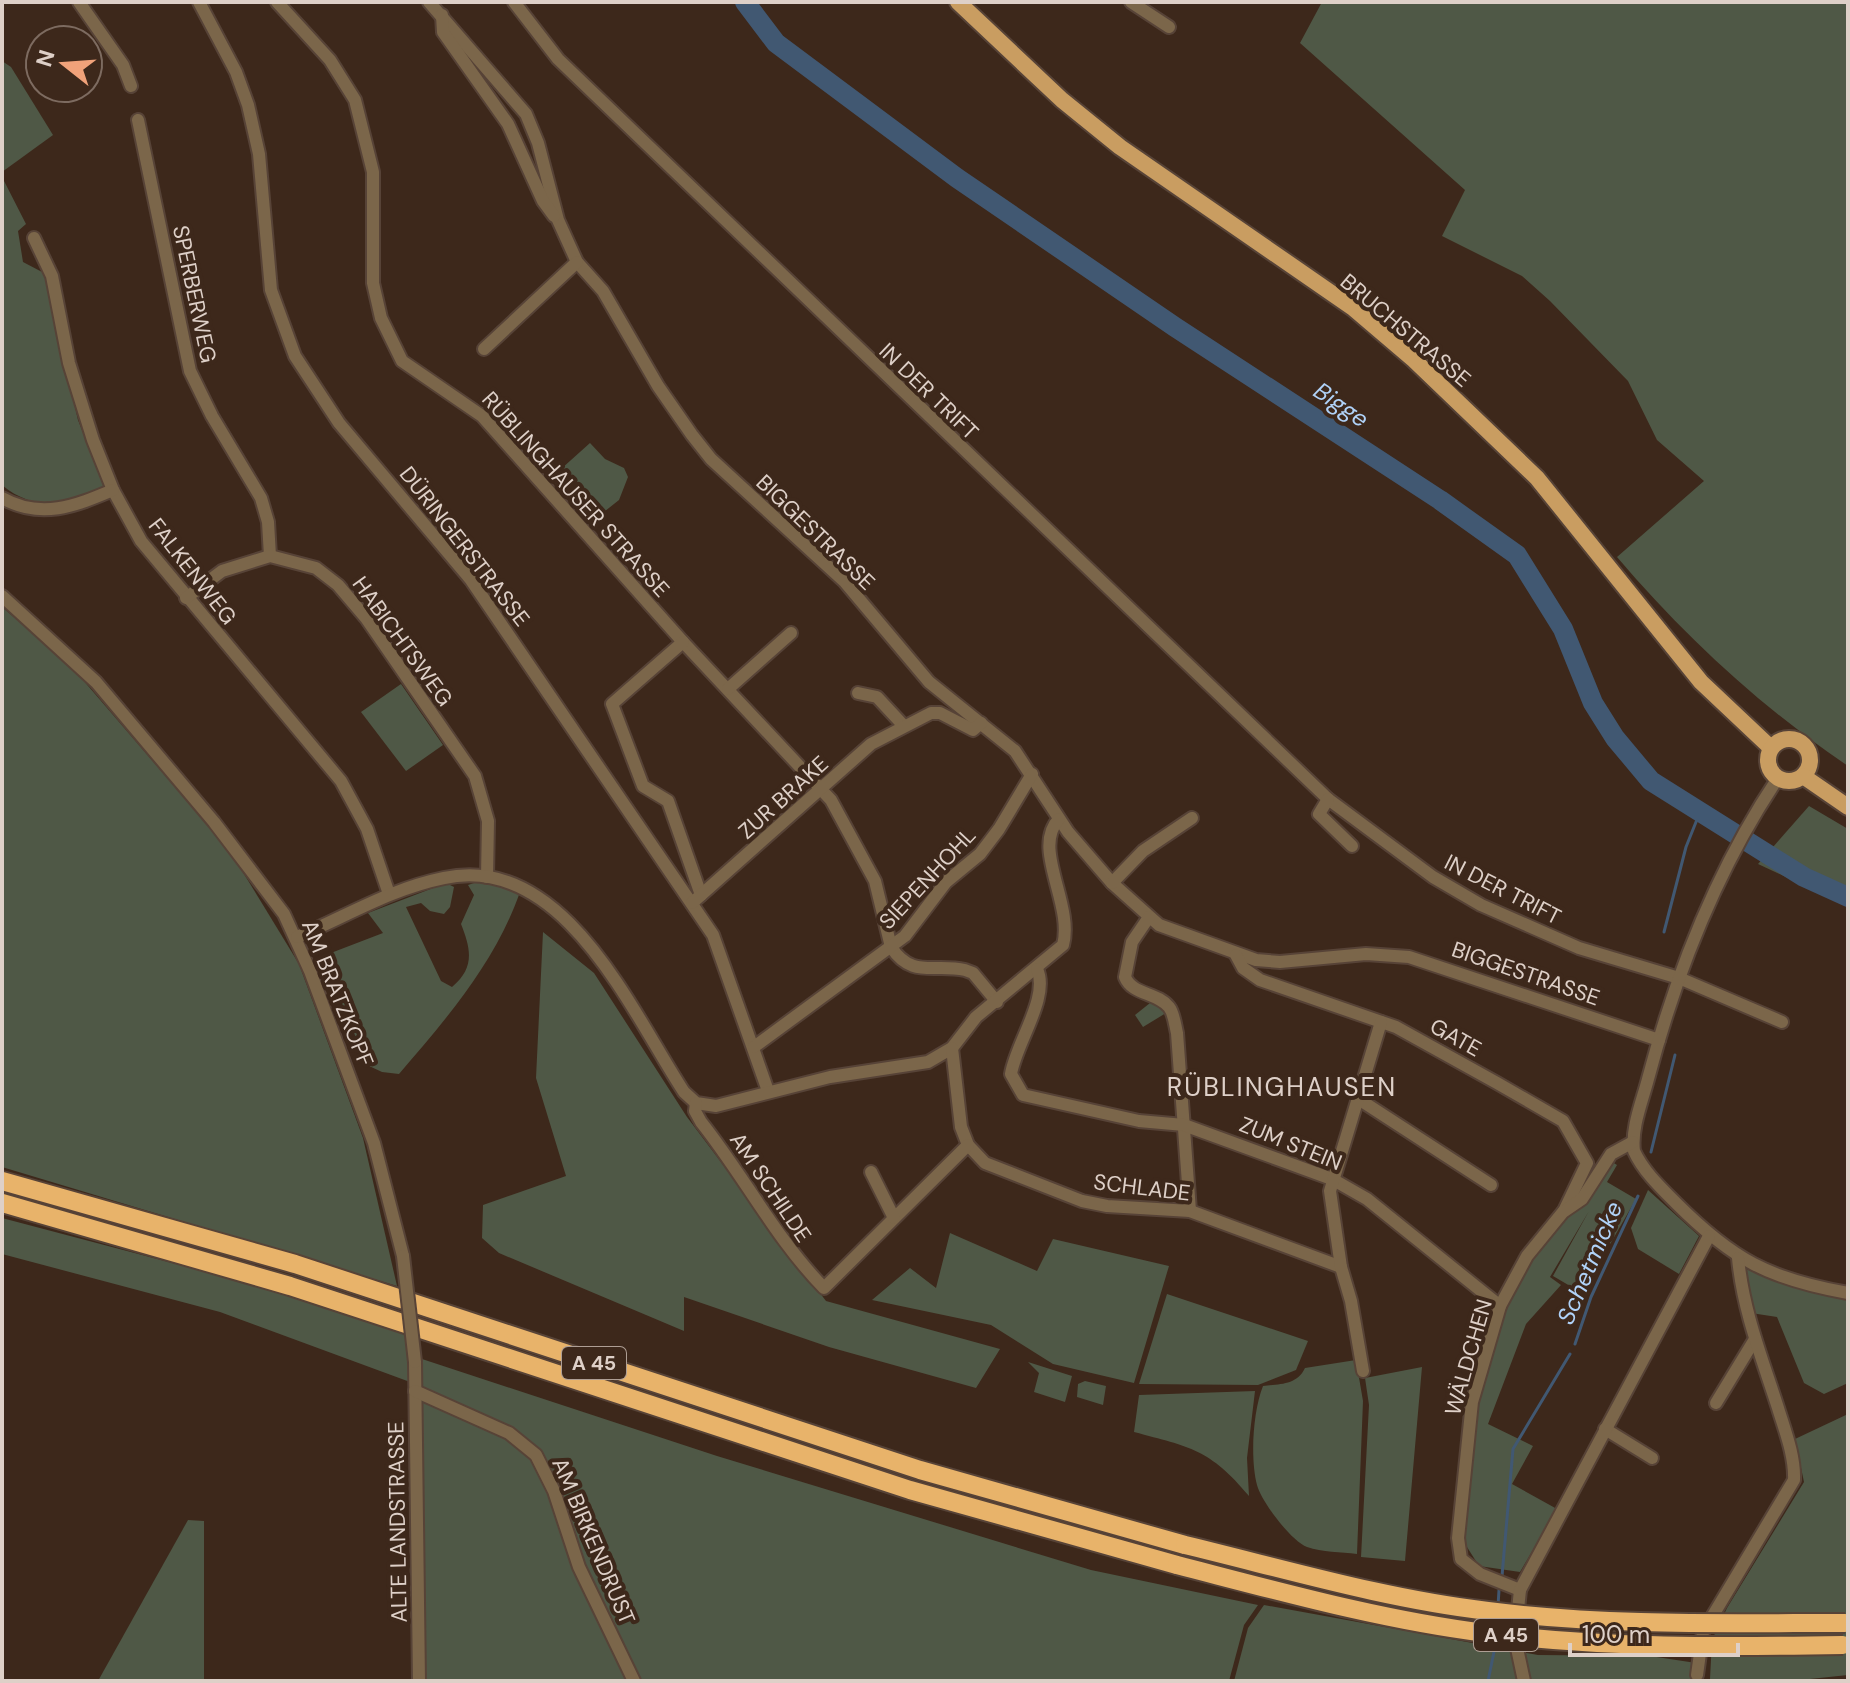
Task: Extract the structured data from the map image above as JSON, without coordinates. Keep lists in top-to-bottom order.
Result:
{
  "streets": {
    "highway": ["A 45"],
    "main road": ["BRUCHSTRASSE"],
    "street": [
      "SPERBERWEG",
      "IN DER TRIFT",
      "RÜBLINGHAUSER STRASSE",
      "BIGGESTRASSE",
      "DÜRINGERSTRASSE",
      "FALKENWEG",
      "HABICHTSWEG",
      "ZUR BRAKE",
      "SIEPENHOHL",
      "AM BRATZKOPF",
      "GATE",
      "ZUM STEIN",
      "AM SCHILDE",
      "SCHLADE",
      "WÄLDCHEN",
      "ALTE LANDSTRASSE",
      "AM BIRKENDRUST"
    ]
  },
  "crossings": [
    ["SPERBERWEG", "HABICHTSWEG"],
    ["RÜBLINGHAUSER STRASSE", "DÜRINGERSTRASSE"],
    ["RÜBLINGHAUSER STRASSE", "ZUR BRAKE"],
    ["RÜBLINGHAUSER STRASSE", "SIEPENHOHL"],
    ["BIGGESTRASSE", "ZUR BRAKE"],
    ["BIGGESTRASSE", "SIEPENHOHL"],
    ["BIGGESTRASSE", "GATE"],
    ["DÜRINGERSTRASSE", "ZUR BRAKE"],
    ["DÜRINGERSTRASSE", "SIEPENHOHL"],
    ["HABICHTSWEG", "AM SCHILDE"],
    ["AM BRATZKOPF", "ALTE LANDSTRASSE"],
    ["GATE", "WÄLDCHEN"],
    ["ZUM STEIN", "WÄLDCHEN"],
    ["ALTE LANDSTRASSE", "AM BIRKENDRUST"]
  ],
  "districts": ["RÜBLINGHAUSEN"],
  "water": ["Bigge", "Schetmicke"],
  "scale_bar": "100 m",
  "north": "left"
}
